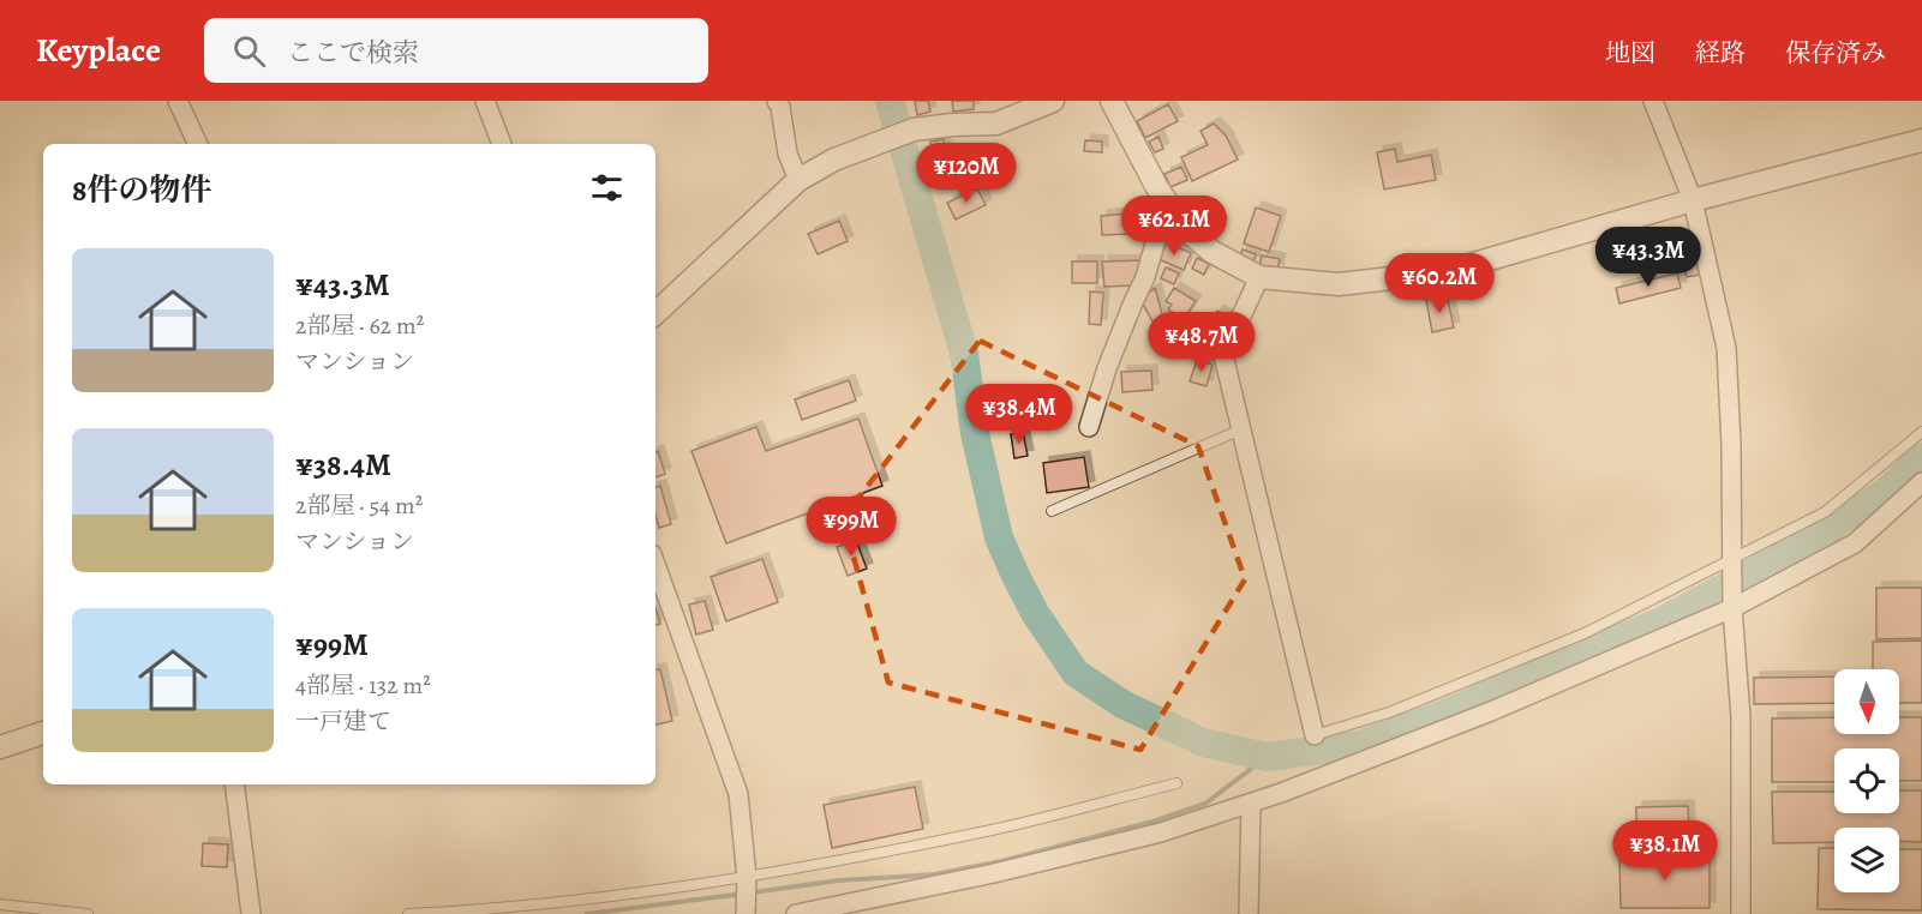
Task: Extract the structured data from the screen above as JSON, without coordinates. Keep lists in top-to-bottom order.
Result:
{
  "north": "bottom",
  "page": {
    "header": "Keyplace",
    "search": "ここで検索",
    "nav": ["地図", "経路", "保存済み"],
    "price": [
      "¥120M",
      "¥62.1M",
      "¥43.3M",
      "¥60.2M",
      "¥48.7M",
      "¥38.4M",
      "¥99M",
      "¥38.1M"
    ],
    "heading": "8件の物件",
    "list": [
      {
        "name": "¥43.3M",
        "note": "2部屋 · 62 m² · マンション"
      },
      {
        "name": "¥38.4M",
        "note": "2部屋 · 54 m² · マンション"
      },
      {
        "name": "¥99M",
        "note": "4部屋 · 132 m² · 一戸建て"
      }
    ]
  }
}
